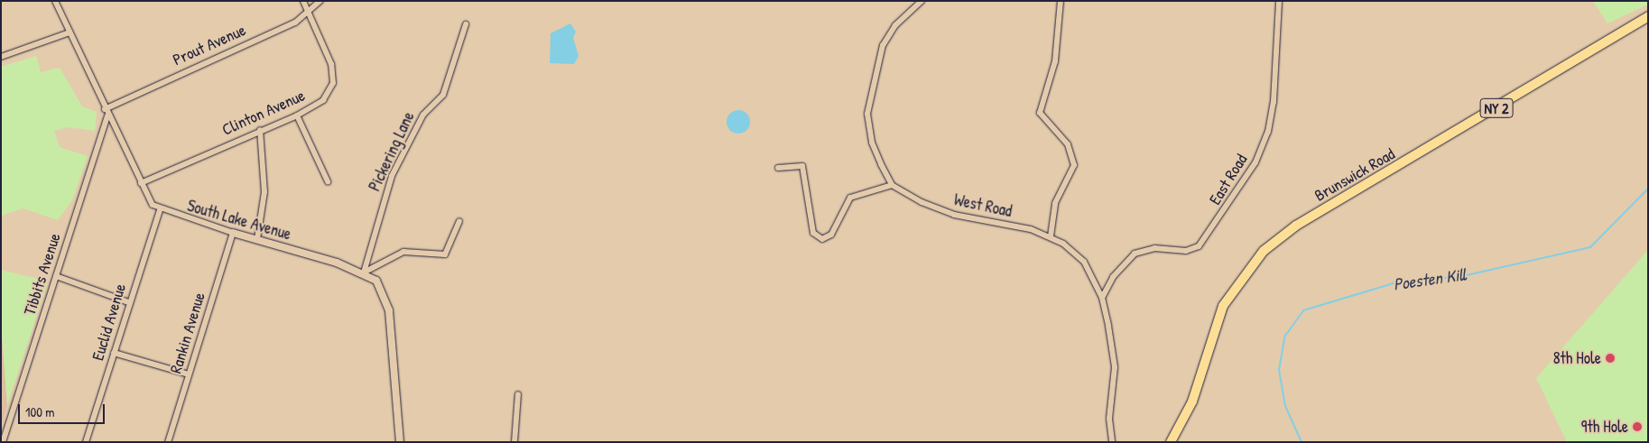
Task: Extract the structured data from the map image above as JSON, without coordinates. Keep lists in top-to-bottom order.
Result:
{
  "streets": {
    "main road": ["NY 2", "Brunswick Road"],
    "street": [
      "Prout Avenue",
      "Clinton Avenue",
      "Pickering Lane",
      "East Road",
      "West Road",
      "South Lake Avenue",
      "Tibbits Avenue",
      "Euclid Avenue",
      "Rankin Avenue"
    ]
  },
  "crossings": [
    ["Prout Avenue", "Clinton Avenue"],
    ["Pickering Lane", "South Lake Avenue"],
    ["East Road", "West Road"],
    ["South Lake Avenue", "Euclid Avenue"],
    ["South Lake Avenue", "Rankin Avenue"]
  ],
  "water": ["Poesten Kill"],
  "places": ["8th Hole", "9th Hole"],
  "scale_bar": "100 m"
}
